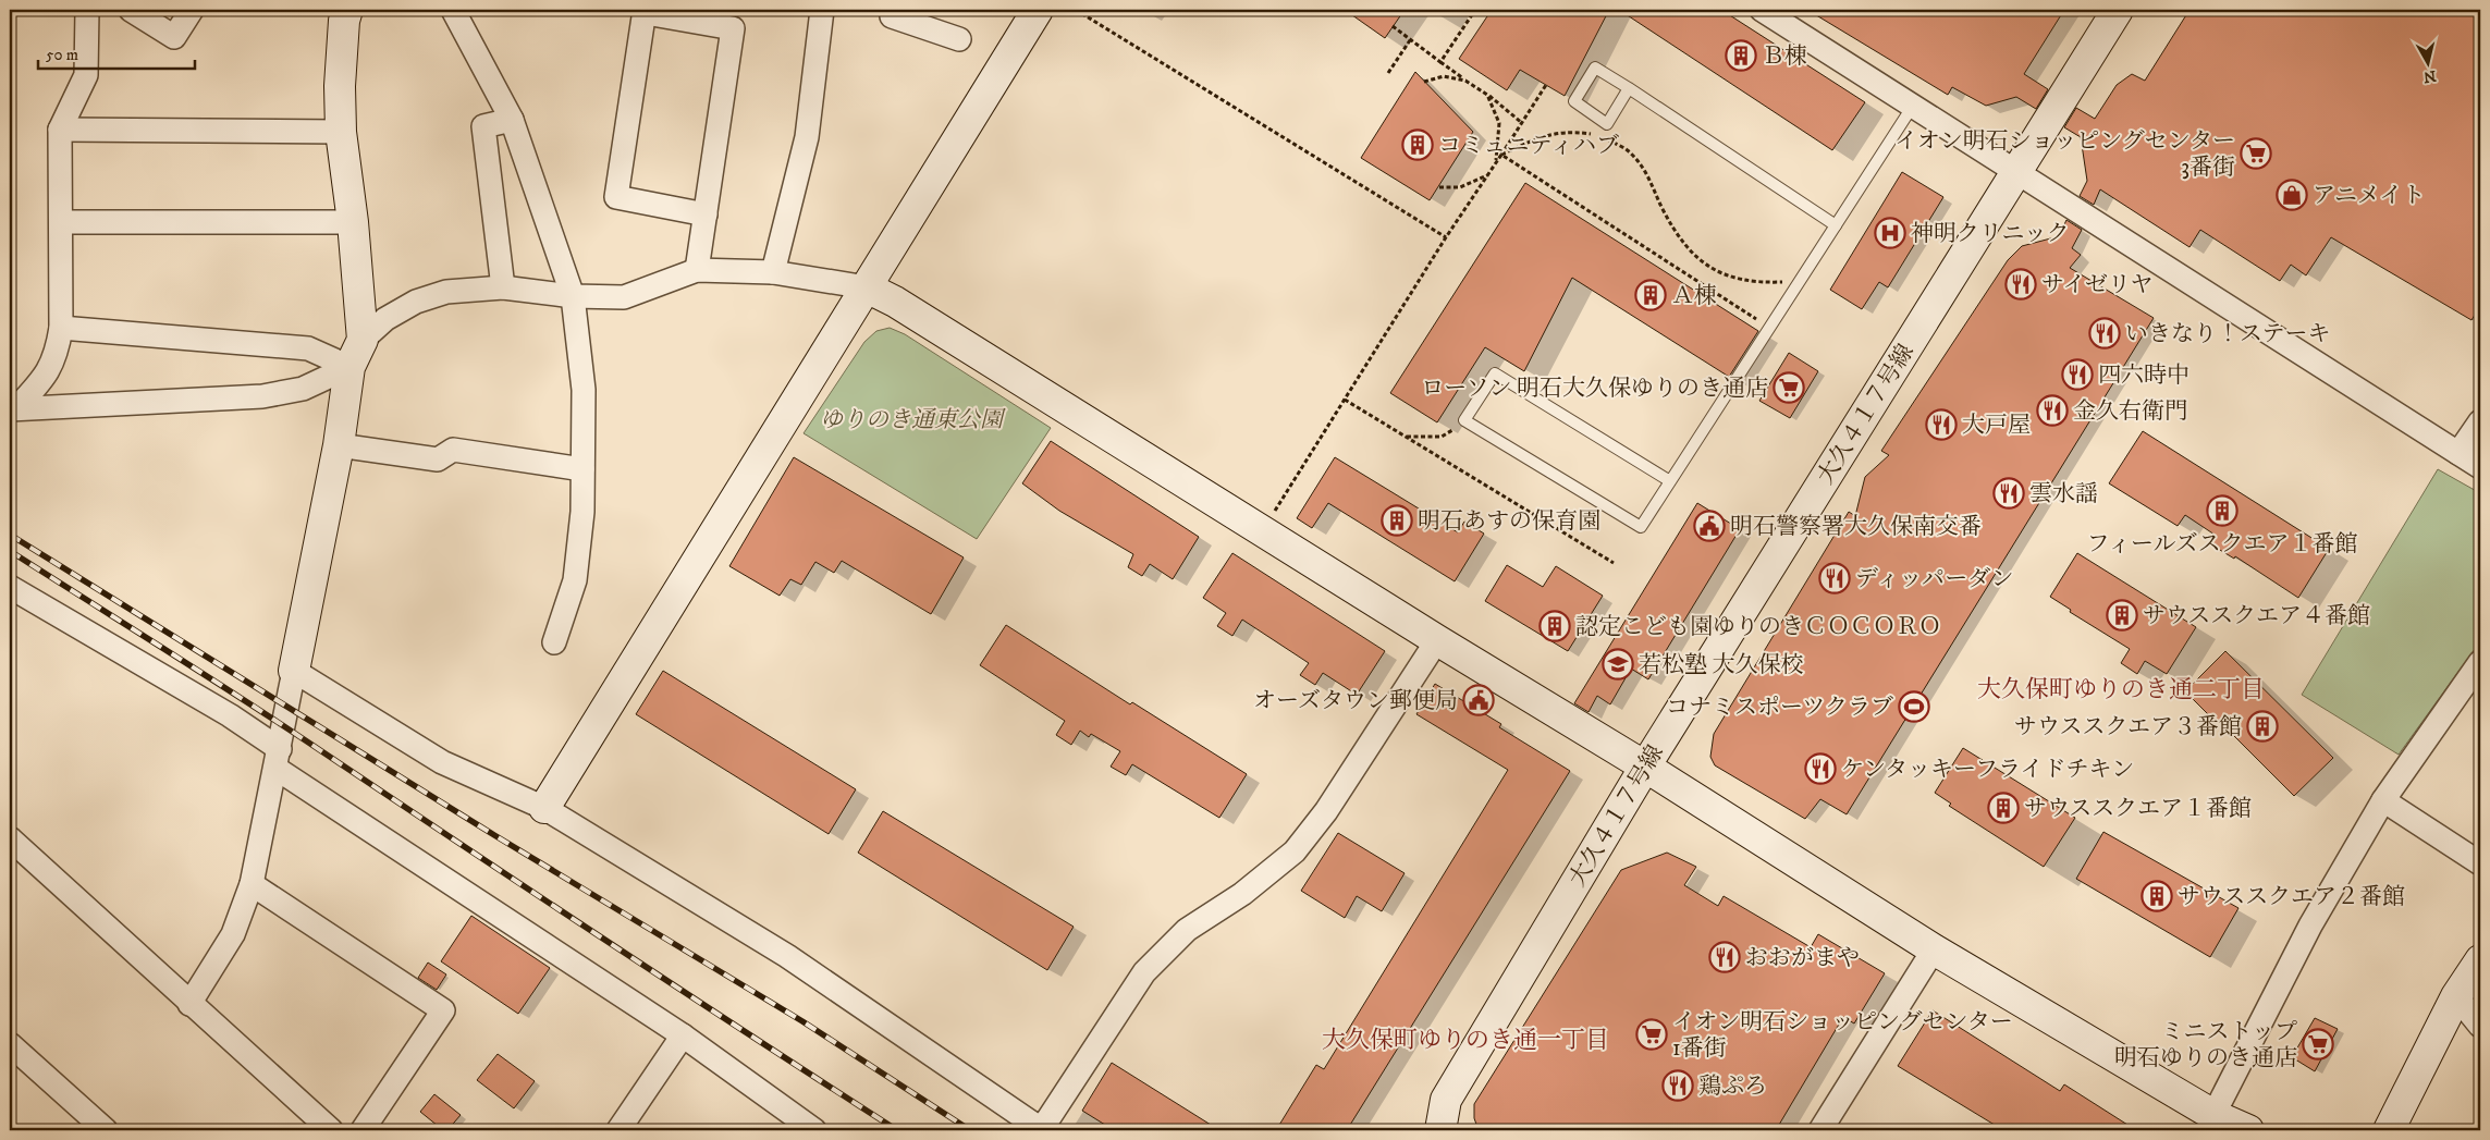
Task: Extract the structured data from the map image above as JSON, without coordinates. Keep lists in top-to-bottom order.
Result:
{
  "streets": {
    "street": ["大久４１７号線"]
  },
  "districts": ["大久保町ゆりのき通二丁目", "大久保町ゆりのき通一丁目"],
  "parks": ["ゆりのき通東公園"],
  "places": {
    "building": [
      "Ｂ棟",
      "コミュニティハブ",
      "Ａ棟",
      "フィールズスクエア１番館",
      "明石あすの保育園",
      "サウススクエア４番館",
      "認定こども園ゆりのきＣＯＣＯＲＯ",
      "サウススクエア３番館",
      "サウススクエア１番館",
      "サウススクエア２番館"
    ],
    "supermarket": [
      "イオン明石ショッピングセンター 3番街",
      "ローソン 明石大久保ゆりのき通店",
      "イオン明石ショッピングセンター 1番街",
      "ミニストップ 明石ゆりのき通店"
    ],
    "shop": ["アニメイト"],
    "hospital": ["神明クリニック"],
    "restaurant": [
      "サイゼリヤ",
      "いきなり！ステーキ",
      "四六時中",
      "金久右衛門",
      "大戸屋",
      "雲水謡",
      "ディッパーダン",
      "ケンタッキーフライドチキン",
      "おおがまや",
      "鶏ぷろ"
    ],
    "public building": ["明石警察署大久保南交番", "オーズタウン郵便局"],
    "school or university": ["若松塾 大久保校"],
    "sports": ["コナミスポーツクラブ"]
  },
  "scale_bar": "50 m",
  "north": "bottom"
}
